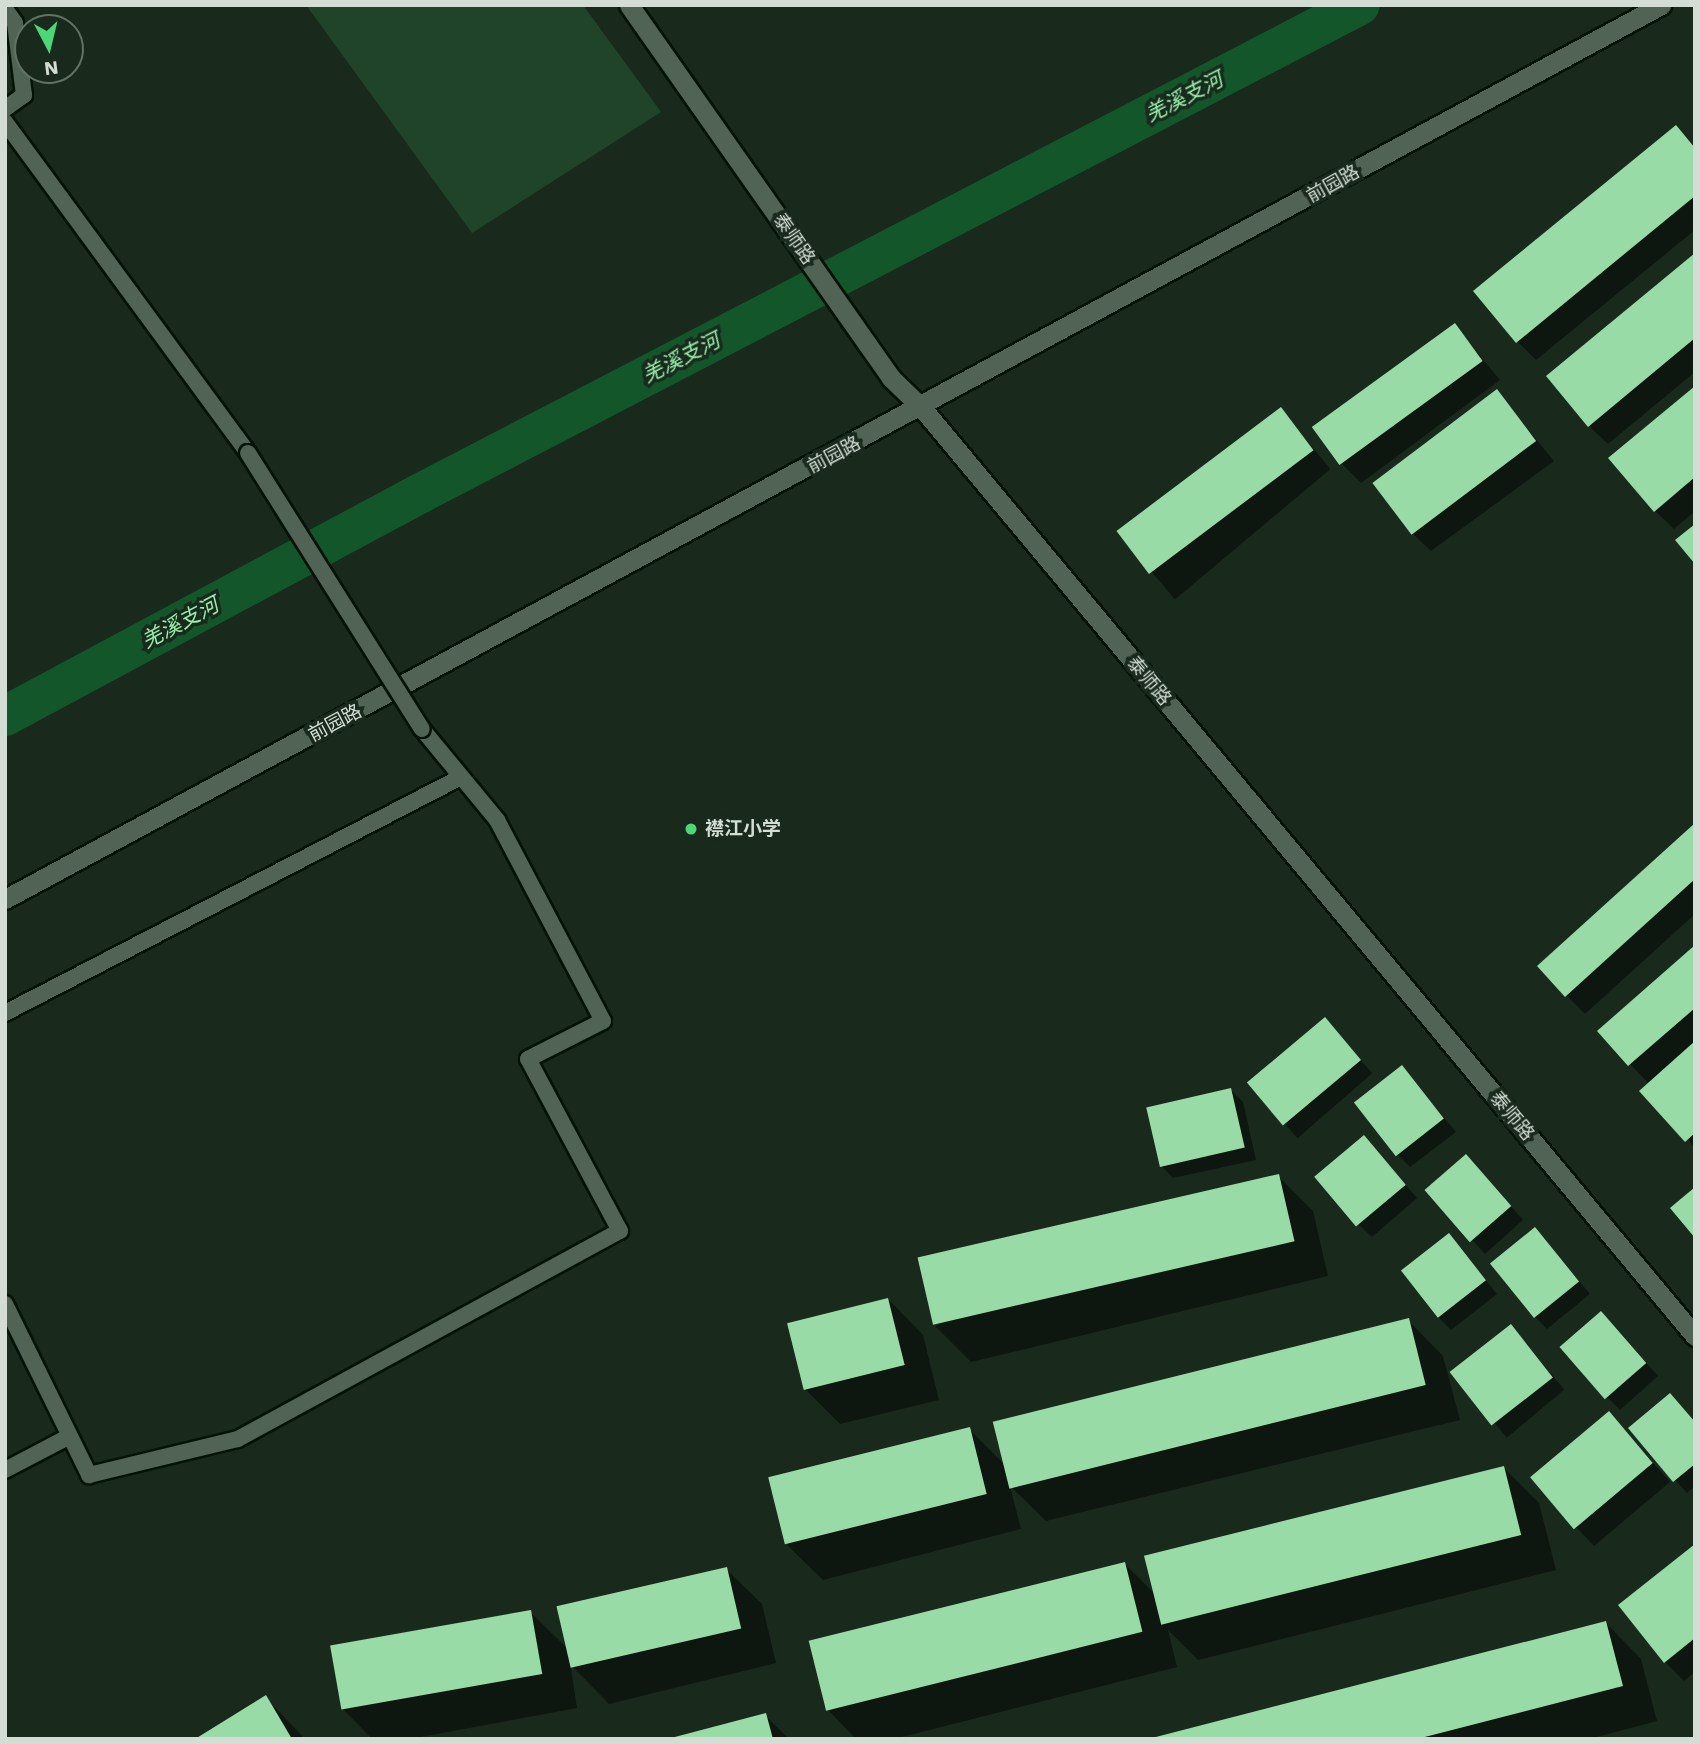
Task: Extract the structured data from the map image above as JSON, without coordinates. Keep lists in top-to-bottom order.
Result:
{
  "streets": {
    "street": ["前园路", "泰师路"]
  },
  "crossings": [
    ["前园路", "泰师路"]
  ],
  "water": ["羌溪支河"],
  "places": ["襟江小学"],
  "north": "bottom"
}
